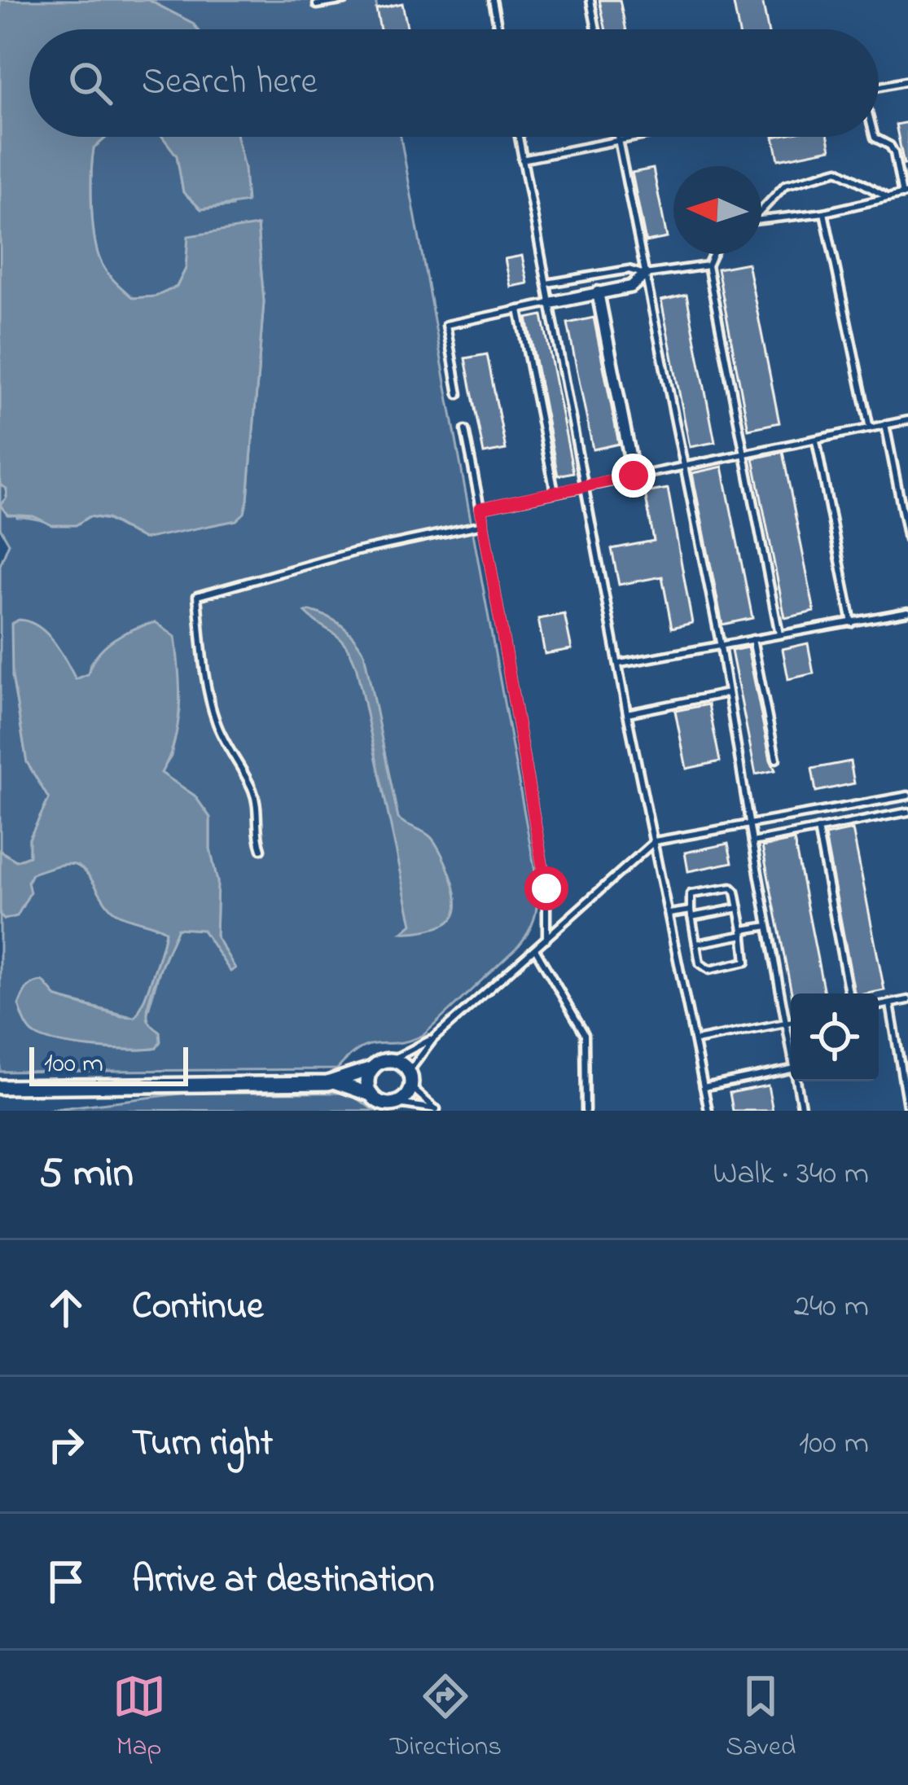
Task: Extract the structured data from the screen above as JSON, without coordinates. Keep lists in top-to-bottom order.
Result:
{
  "scale_bar": "100 m",
  "north": "left",
  "page": {
    "search": "Search here",
    "scale": "100 m",
    "heading": ["5 min", "Walk · 340 m"],
    "list": [
      ["Continue", "240 m"],
      ["Turn right", "100 m"],
      "Arrive at destination"
    ],
    "nav": ["Map", "Directions", "Saved"]
  }
}
